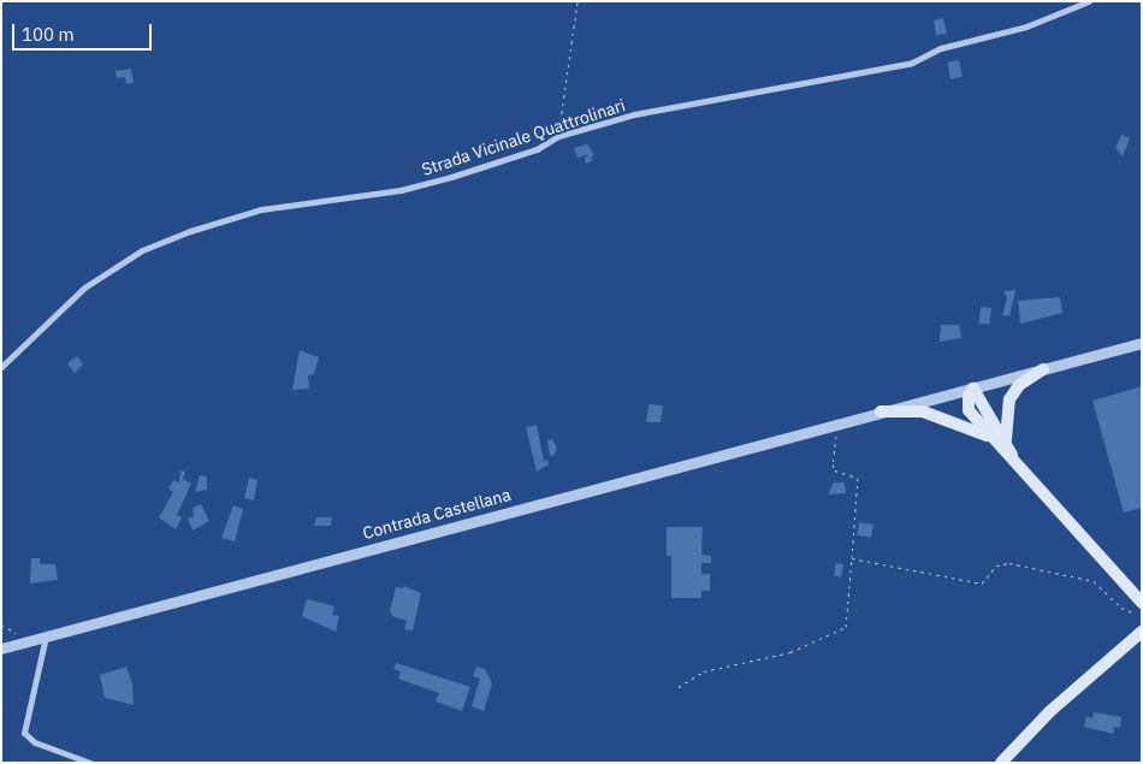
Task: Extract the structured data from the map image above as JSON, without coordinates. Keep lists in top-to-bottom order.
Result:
{
  "streets": {
    "street": ["Strada Vicinale Quattrolinari", "Contrada Castellana"]
  },
  "scale_bar": "100 m"
}
